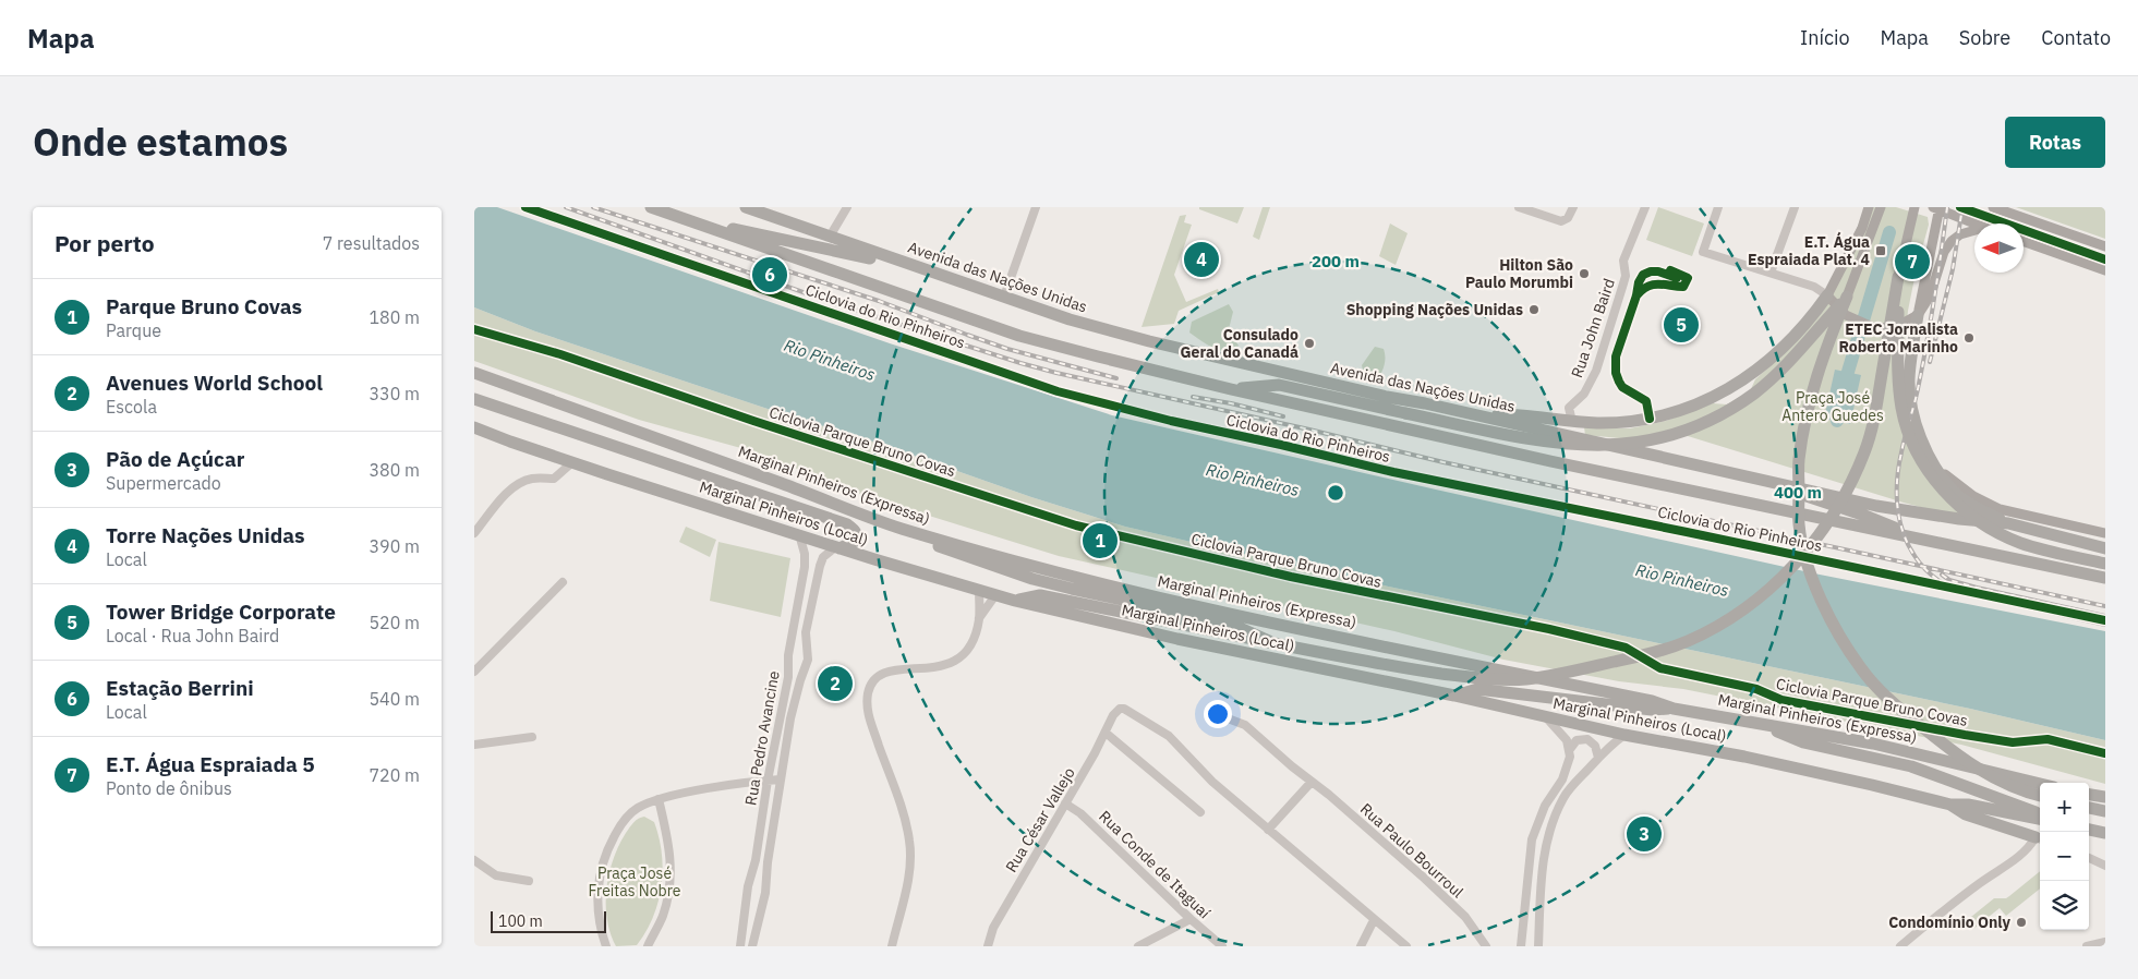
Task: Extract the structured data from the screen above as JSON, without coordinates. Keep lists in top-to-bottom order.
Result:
{
  "streets": {
    "highway": ["Avenida das Nações Unidas", "Marginal Pinheiros (Expressa)", "Marginal Pinheiros (Local)"],
    "street": [
      "Rua John Baird",
      "Rua Pedro Avancine",
      "Rua César Vallejo",
      "Rua Paulo Bourroul",
      "Rua Conde de Itaguaí"
    ],
    "cycle path": ["Ciclovia do Rio Pinheiros", "Ciclovia Parque Bruno Covas"]
  },
  "crossings": [
    ["Marginal Pinheiros (Local)", "Rua Pedro Avancine"],
    ["Rua César Vallejo", "Rua Conde de Itaguaí"]
  ],
  "water": ["Rio Pinheiros"],
  "parks": ["Praça José Antero Guedes", "Praça José Freitas Nobre"],
  "places": {
    "transit": ["E.T. Água Espraiada Plat. 4"],
    "other": [
      "Hilton São Paulo Morumbi",
      "Shopping Nações Unidas",
      "ETEC Jornalista Roberto Marinho",
      "Consulado Geral do Canadá",
      "Condomínio Only"
    ]
  },
  "scale_bar": "100 m",
  "north": "left",
  "page": {
    "header": "Mapa",
    "nav": [
      "Início",
      "Mapa",
      "Sobre",
      "Contato"
    ],
    "title": "Onde estamos",
    "buttons": "Rotas",
    "heading": ["Por perto", "7 resultados"],
    "pins": [
      "4",
      "7",
      "6",
      "5",
      "1",
      "2",
      "3"
    ],
    "list": [
      {
        "mark": "1",
        "name": "Parque Bruno Covas",
        "note": "Parque",
        "value": "180 m"
      },
      {
        "mark": "2",
        "name": "Avenues World School",
        "note": "Escola",
        "value": "330 m"
      },
      {
        "mark": "3",
        "name": "Pão de Açúcar",
        "note": "Supermercado",
        "value": "380 m"
      },
      {
        "mark": "4",
        "name": "Torre Nações Unidas",
        "note": "Local",
        "value": "390 m"
      },
      {
        "mark": "5",
        "name": "Tower Bridge Corporate",
        "note": "Local · Rua John Baird",
        "value": "520 m"
      },
      {
        "mark": "6",
        "name": "Estação Berrini",
        "note": "Local",
        "value": "540 m"
      },
      {
        "mark": "7",
        "name": "E.T. Água Espraiada 5",
        "note": "Ponto de ônibus",
        "value": "720 m"
      }
    ],
    "map_buttons": ["+", "−"],
    "scale": "100 m"
  },
  "rings": ["200 m", "400 m"]
}
